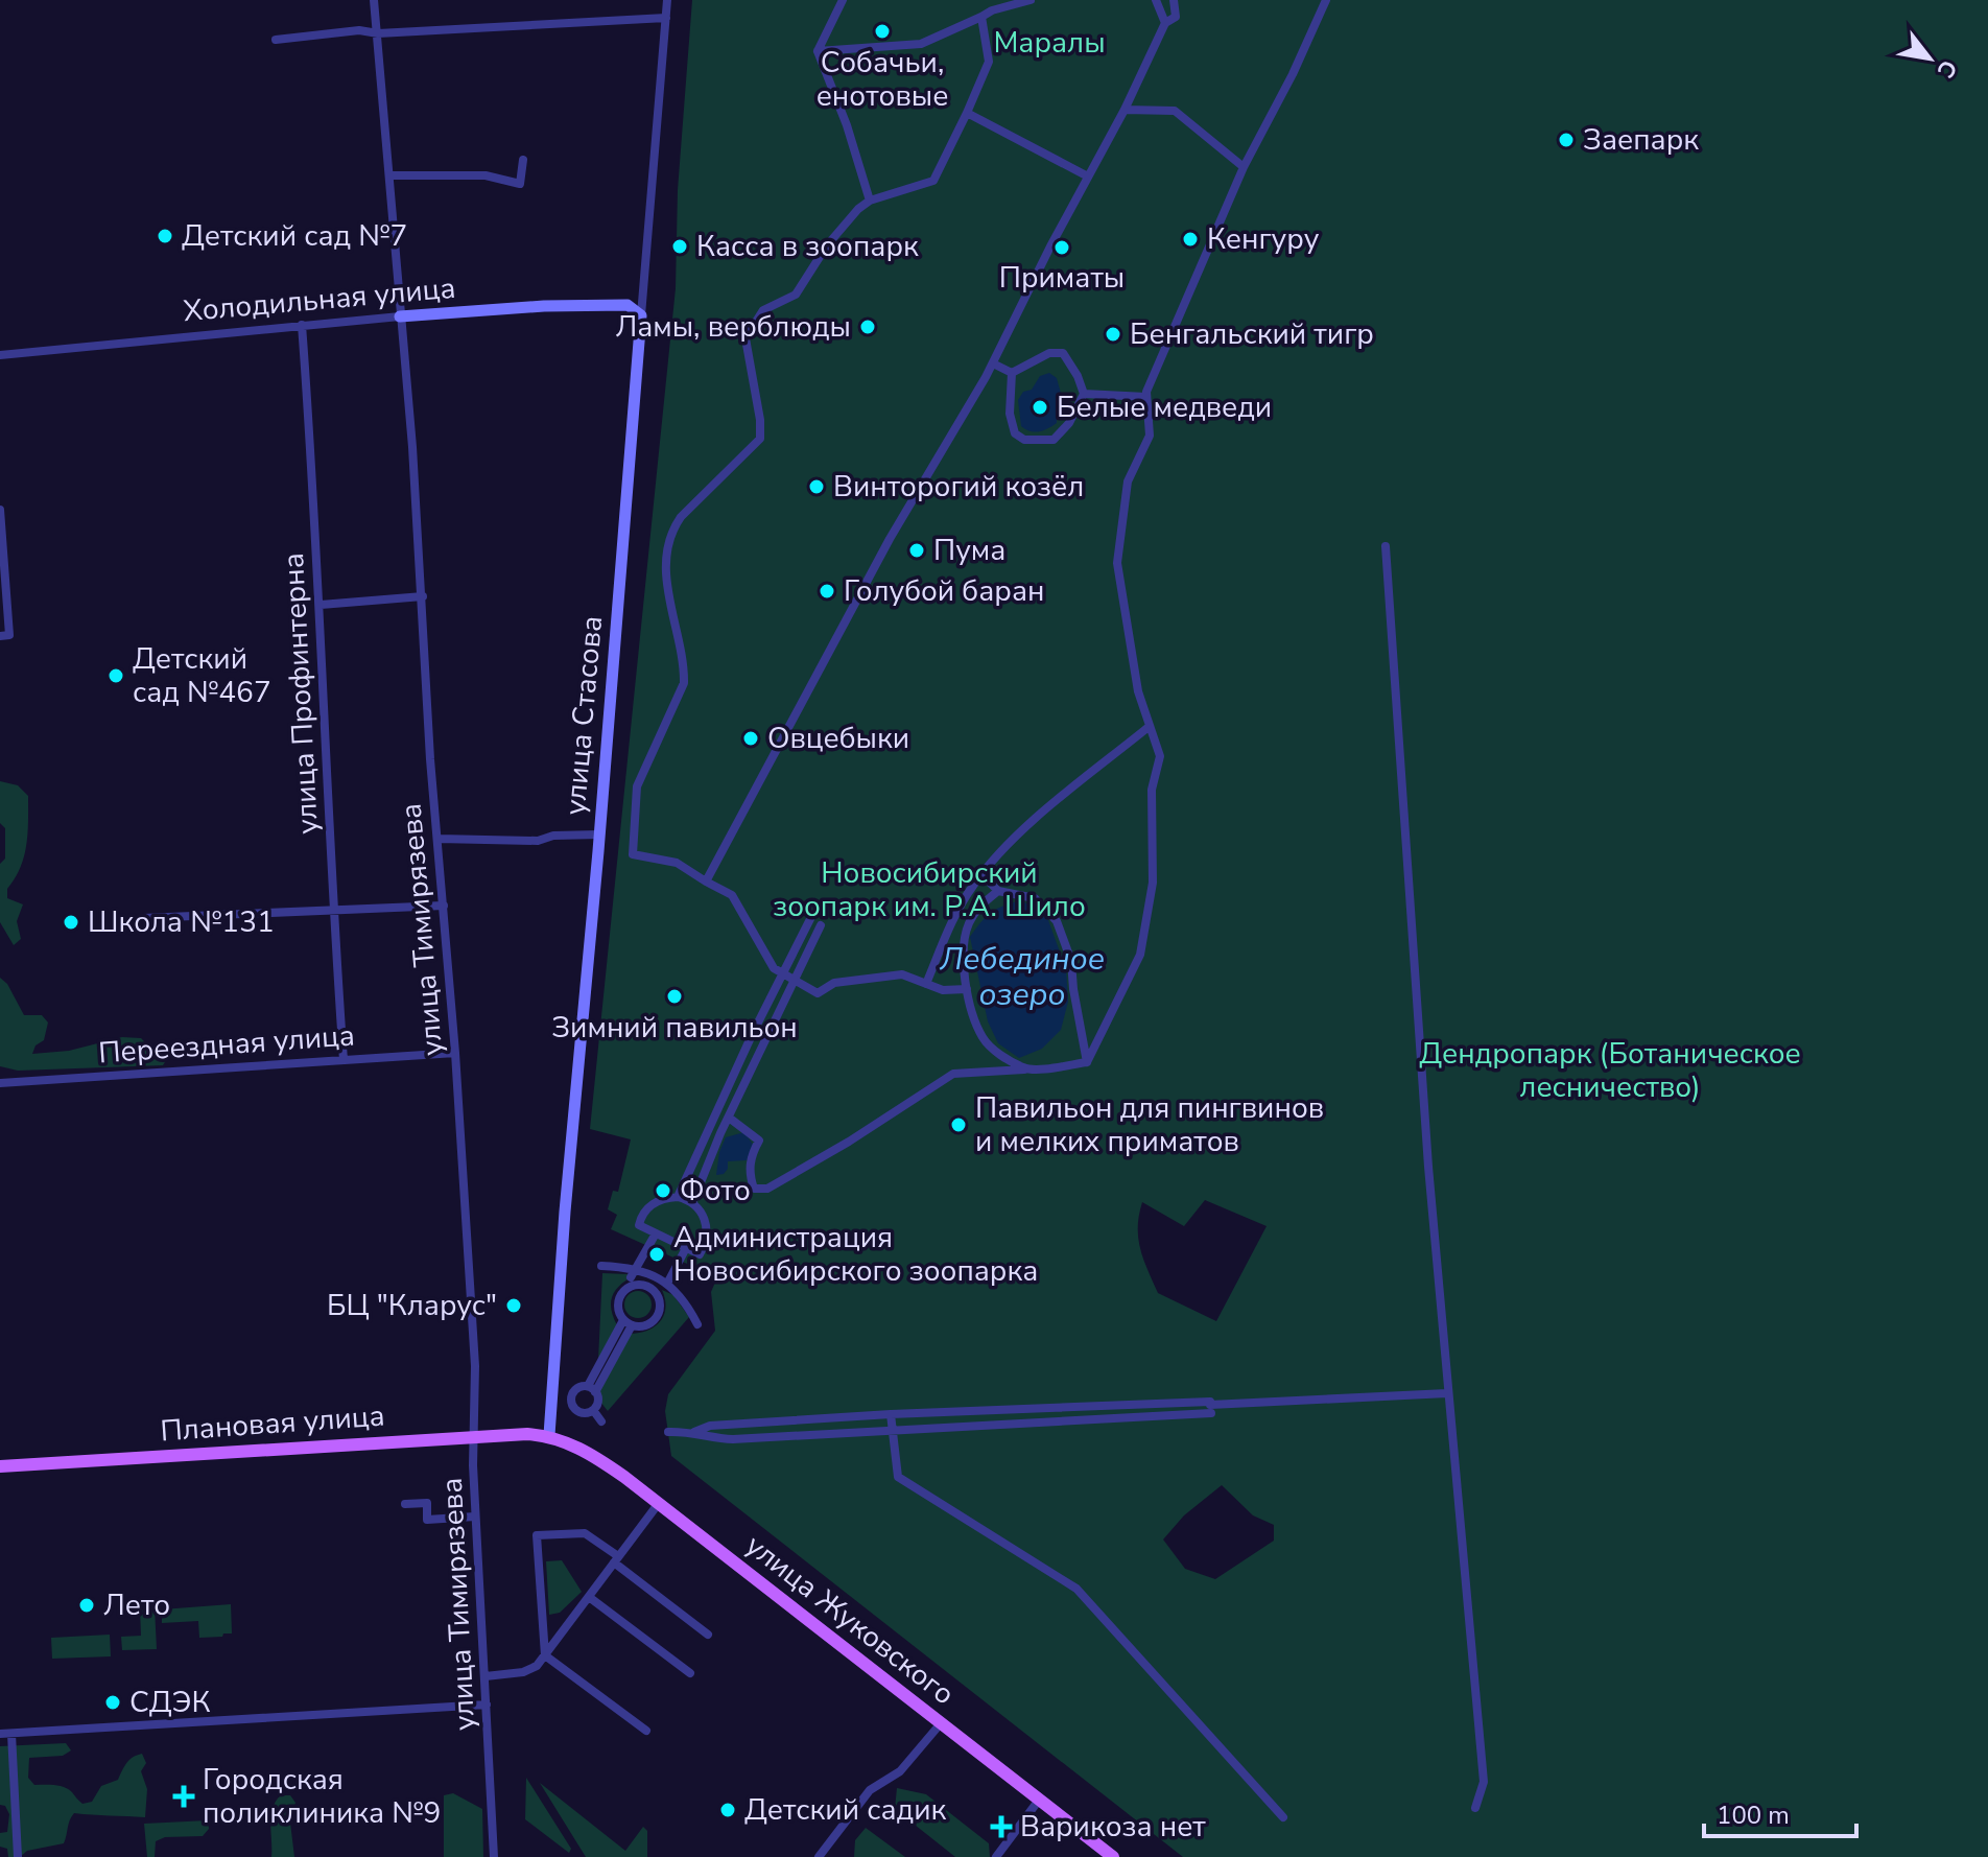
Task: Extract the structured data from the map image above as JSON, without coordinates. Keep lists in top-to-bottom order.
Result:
{
  "streets": {
    "main road": ["Плановая улица", "улица Жуковского"],
    "street": [
      "Холодильная улица",
      "улица Профинтерна",
      "улица Стасова",
      "улица Тимирязева",
      "Переездная улица"
    ]
  },
  "crossings": [
    ["Холодильная улица", "улица Профинтерна"],
    ["Холодильная улица", "улица Стасова"],
    ["Холодильная улица", "улица Тимирязева"],
    ["улица Профинтерна", "Переездная улица"],
    ["улица Стасова", "Плановая улица"],
    ["улица Стасова", "улица Жуковского"],
    ["улица Тимирязева", "Переездная улица"],
    ["улица Тимирязева", "Плановая улица"],
    ["Плановая улица", "улица Жуковского"]
  ],
  "water": ["Лебединое озеро"],
  "parks": ["Маралы", "Новосибирский зоопарк им. Р.А. Шило", "Дендропарк (Ботаническое лесничество)"],
  "places": {
    "other": [
      "Собачьи, енотовые",
      "Заепарк",
      "Детский сад №7",
      "Кенгуру",
      "Касса в зоопарк",
      "Приматы",
      "Ламы, верблюды",
      "Бенгальский тигр",
      "Белые медведи",
      "Винторогий козёл",
      "Пума",
      "Голубой баран",
      "Детский сад №467",
      "Овцебыки",
      "Школа №131",
      "Зимний павильон",
      "Павильон для пингвинов и мелких приматов",
      "Фото",
      "Администрация Новосибирского зоопарка",
      "БЦ \"Кларус\"",
      "Лето",
      "СДЭК",
      "Детский садик"
    ],
    "health": ["Городская поликлиника №9", "Варикоза нет"]
  },
  "scale_bar": "100 m",
  "north": "bottom right"
}
